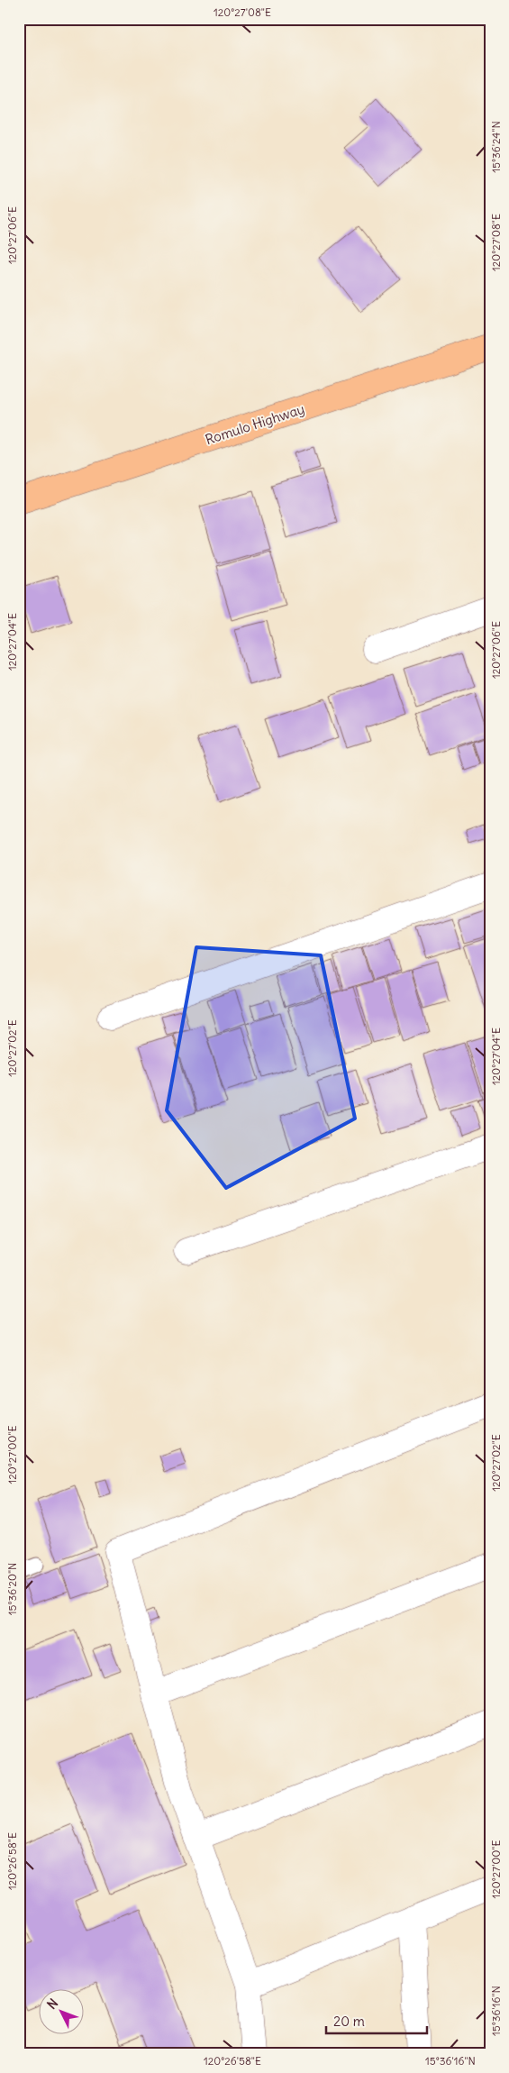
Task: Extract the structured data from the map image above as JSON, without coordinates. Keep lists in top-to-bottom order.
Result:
{
  "streets": {
    "highway": ["Romulo Highway"]
  },
  "scale_bar": "20 m",
  "north": "top left",
  "coordinates": [
    "120°27'08\"E",
    "15°36'24\"N",
    "120°27'06\"E",
    "120°27'04\"E",
    "120°27'02\"E",
    "120°27'00\"E",
    "15°36'20\"N",
    "120°26'58\"E",
    "15°36'16\"N"
  ]
}
